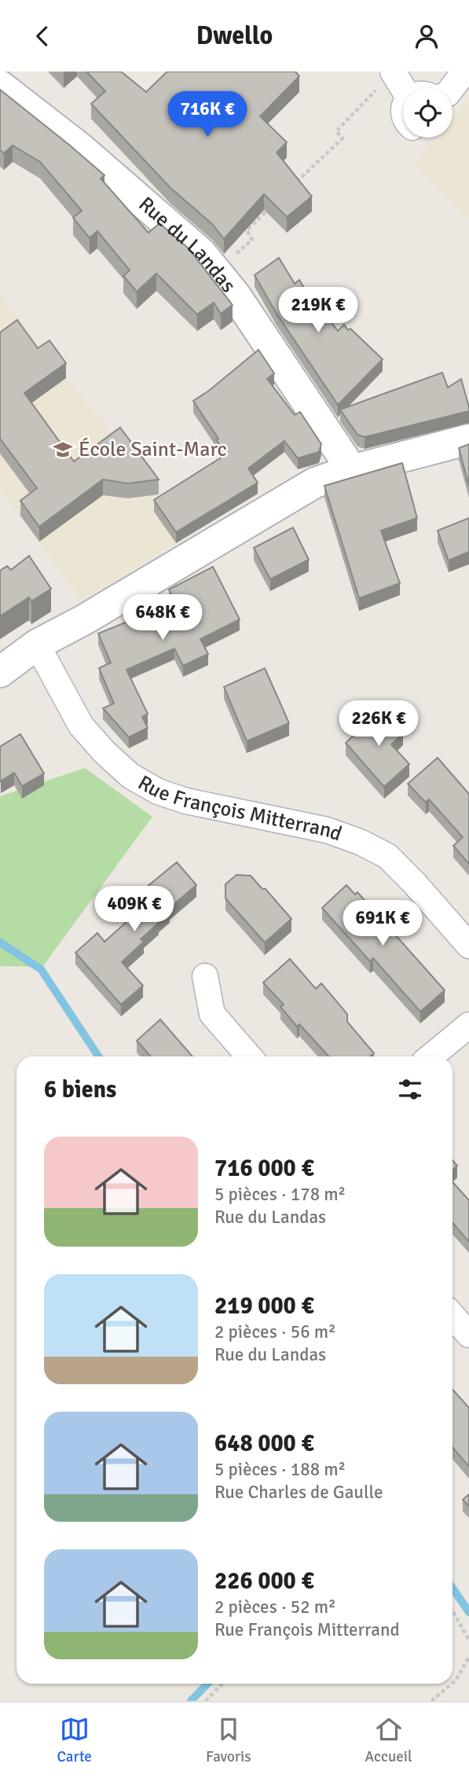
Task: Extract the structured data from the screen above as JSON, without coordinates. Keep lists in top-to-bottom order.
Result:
{
  "streets": {
    "main road": ["Rue du Landas"],
    "street": ["Rue François Mitterrand"]
  },
  "places": {
    "school or university": ["École Saint-Marc"]
  },
  "page": {
    "header": "Dwello",
    "price": [
      "716K €",
      "219K €",
      "648K €",
      "226K €",
      "409K €",
      "691K €"
    ],
    "heading": "6 biens",
    "list": [
      {
        "name": "716 000 €",
        "note": "5 pièces · 178 m² · Rue du Landas"
      },
      {
        "name": "219 000 €",
        "note": "2 pièces · 56 m² · Rue du Landas"
      },
      {
        "name": "648 000 €",
        "note": "5 pièces · 188 m² · Rue Charles de Gaulle"
      },
      {
        "name": "226 000 €",
        "note": "2 pièces · 52 m² · Rue François Mitterrand"
      }
    ],
    "tabs": ["Carte", "Favoris", "Accueil"]
  }
}
